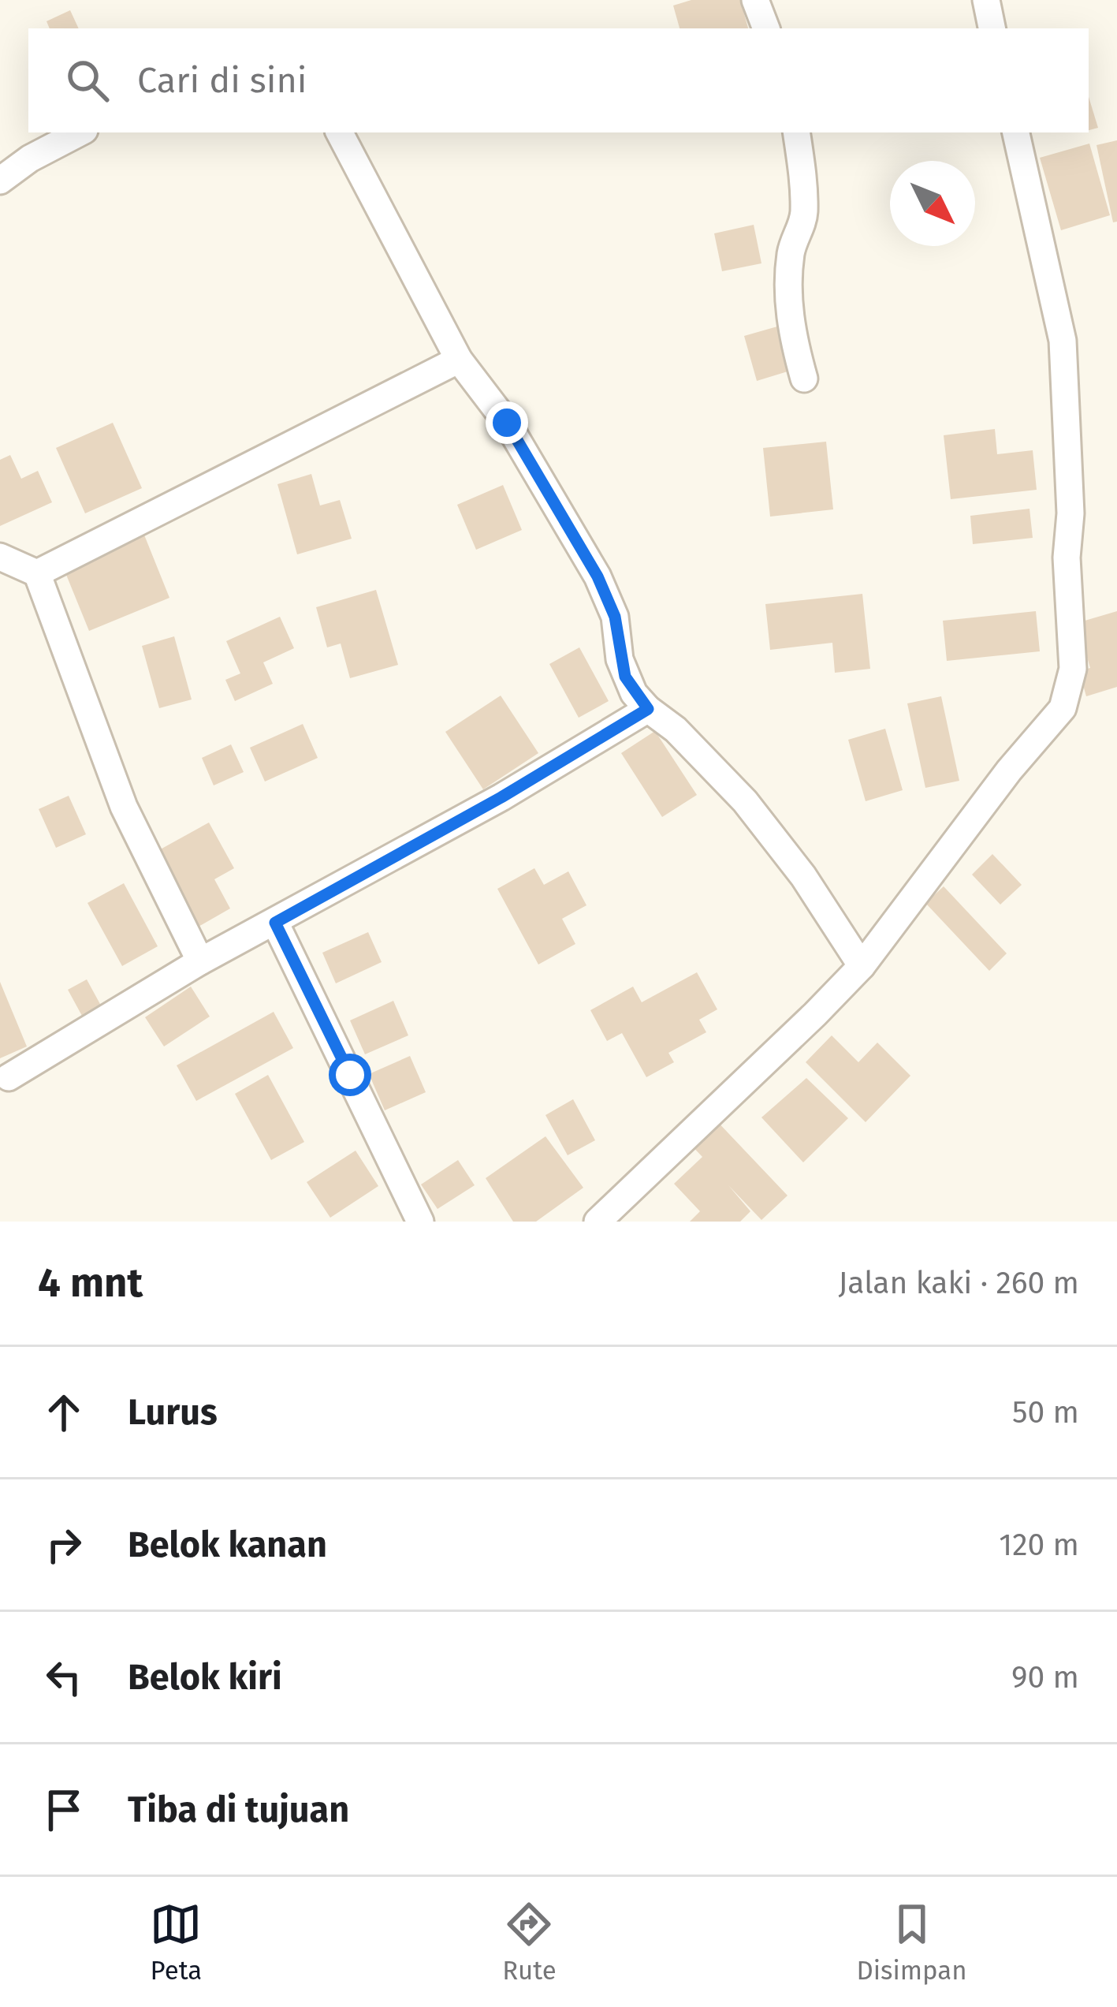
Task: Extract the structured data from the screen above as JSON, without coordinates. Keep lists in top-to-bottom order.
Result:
{
  "north": "bottom right",
  "page": {
    "search": "Cari di sini",
    "heading": ["4 mnt", "Jalan kaki · 260 m"],
    "list": [
      ["Lurus", "50 m"],
      ["Belok kanan", "120 m"],
      ["Belok kiri", "90 m"],
      "Tiba di tujuan"
    ],
    "nav": ["Peta", "Rute", "Disimpan"]
  }
}
